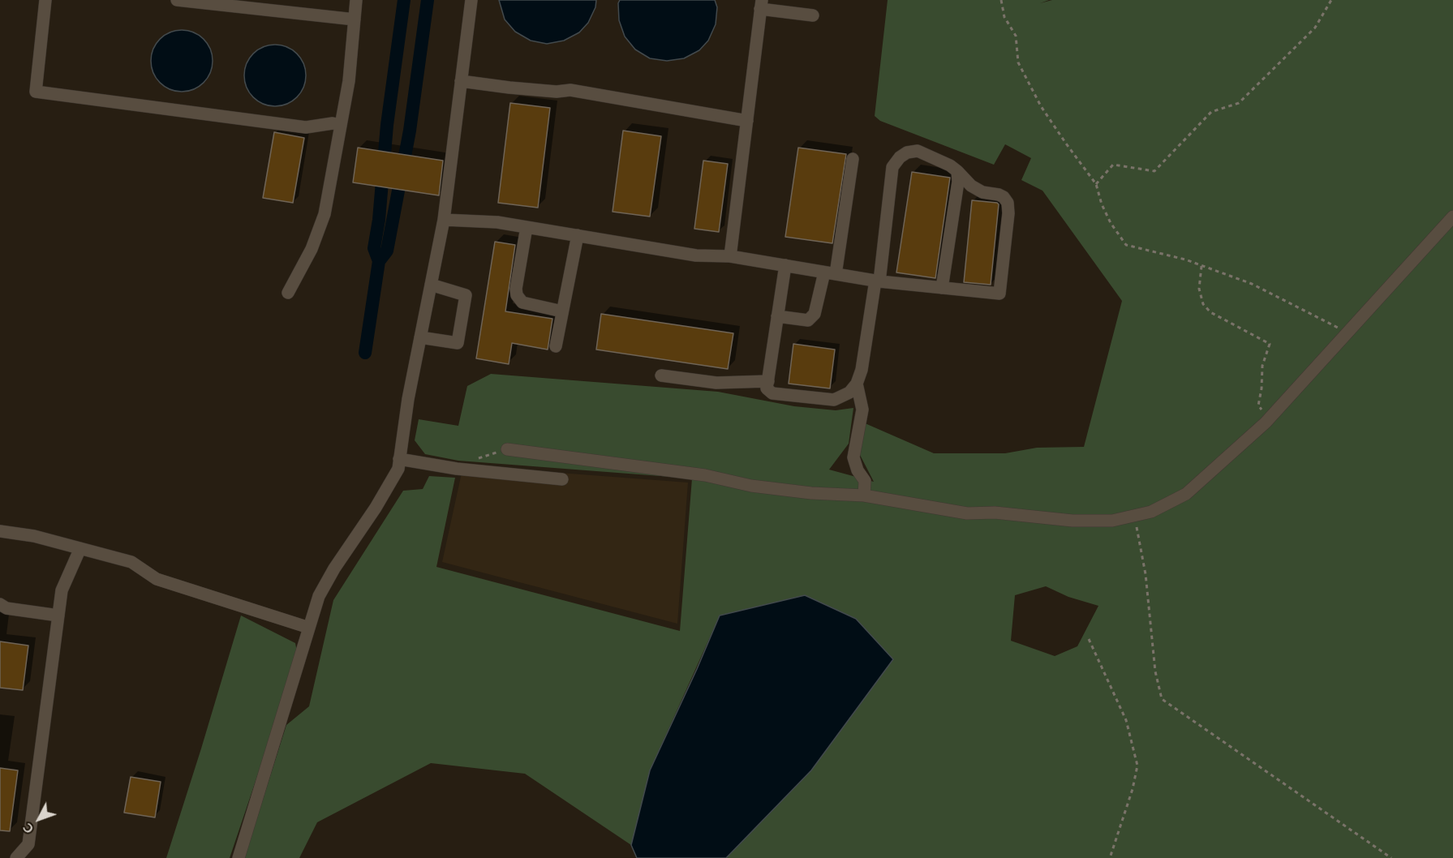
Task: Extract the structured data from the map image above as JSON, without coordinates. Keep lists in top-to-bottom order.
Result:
{
  "north": "bottom left"
}
